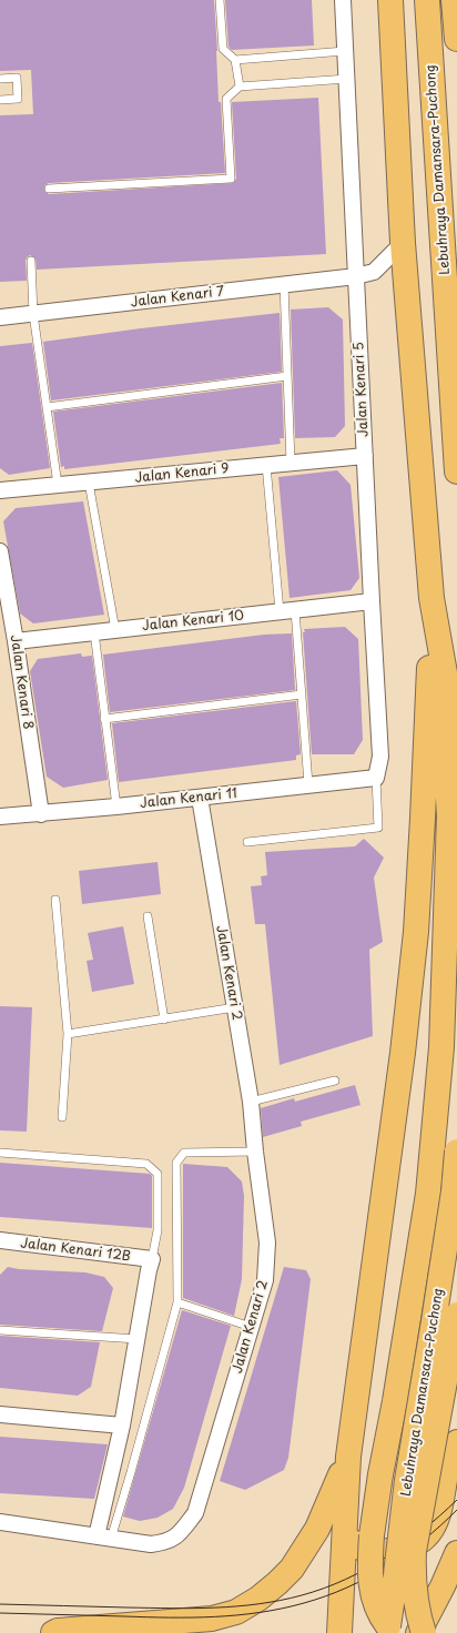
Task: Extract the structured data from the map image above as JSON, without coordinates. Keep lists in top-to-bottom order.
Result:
{
  "streets": {
    "highway": ["Lebuhraya Damansara–Puchong"],
    "street": [
      "Jalan Kenari 7",
      "Jalan Kenari 5",
      "Jalan Kenari 9",
      "Jalan Kenari 10",
      "Jalan Kenari 8",
      "Jalan Kenari 11",
      "Jalan Kenari 2",
      "Jalan Kenari 12B"
    ]
  },
  "crossings": [
    ["Jalan Kenari 7", "Jalan Kenari 5"],
    ["Jalan Kenari 5", "Jalan Kenari 9"],
    ["Jalan Kenari 5", "Jalan Kenari 10"],
    ["Jalan Kenari 5", "Jalan Kenari 11"],
    ["Jalan Kenari 10", "Jalan Kenari 8"],
    ["Jalan Kenari 8", "Jalan Kenari 11"],
    ["Jalan Kenari 11", "Jalan Kenari 2"]
  ]
}
